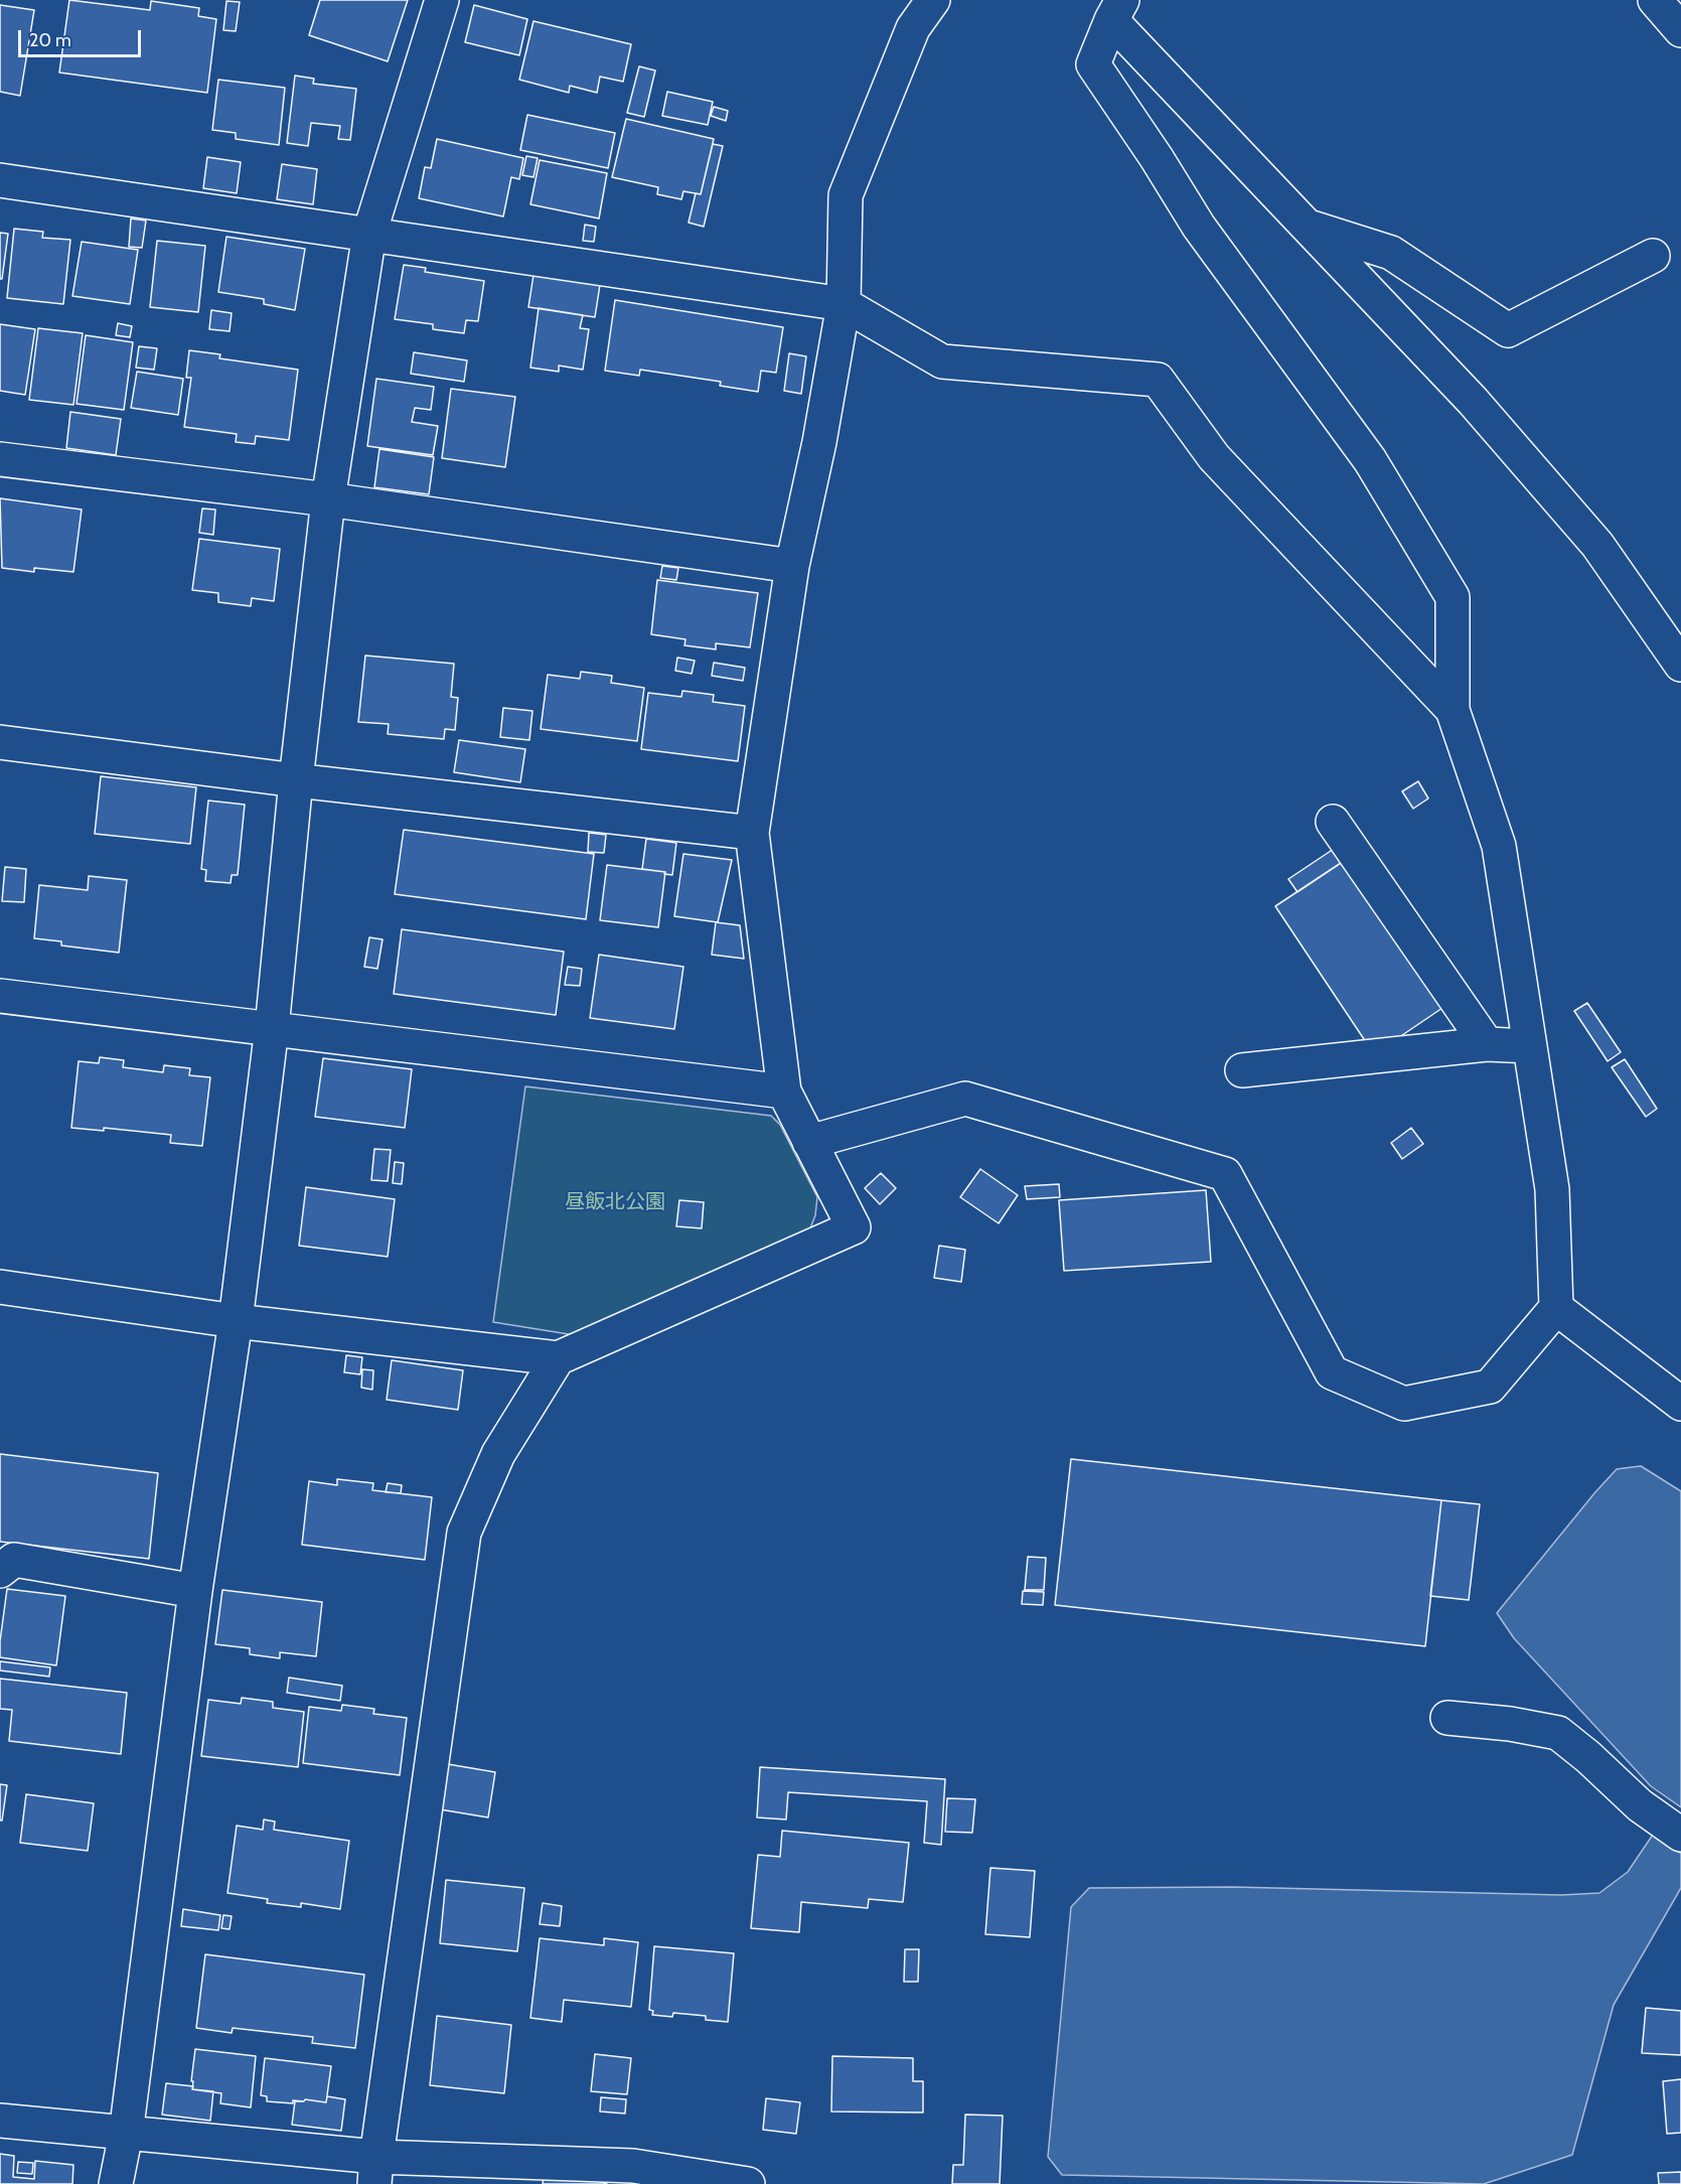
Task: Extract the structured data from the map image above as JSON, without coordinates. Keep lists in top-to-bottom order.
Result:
{
  "parks": ["昼飯北公園"],
  "scale_bar": "20 m"
}
